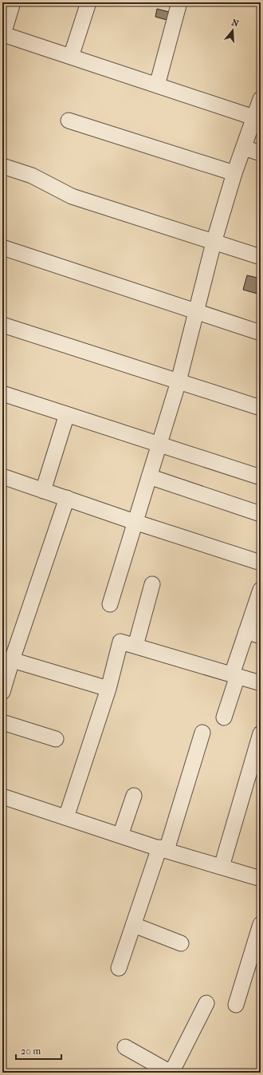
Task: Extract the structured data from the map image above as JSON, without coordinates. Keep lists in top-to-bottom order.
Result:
{
  "scale_bar": "20 m",
  "north": "top"
}
